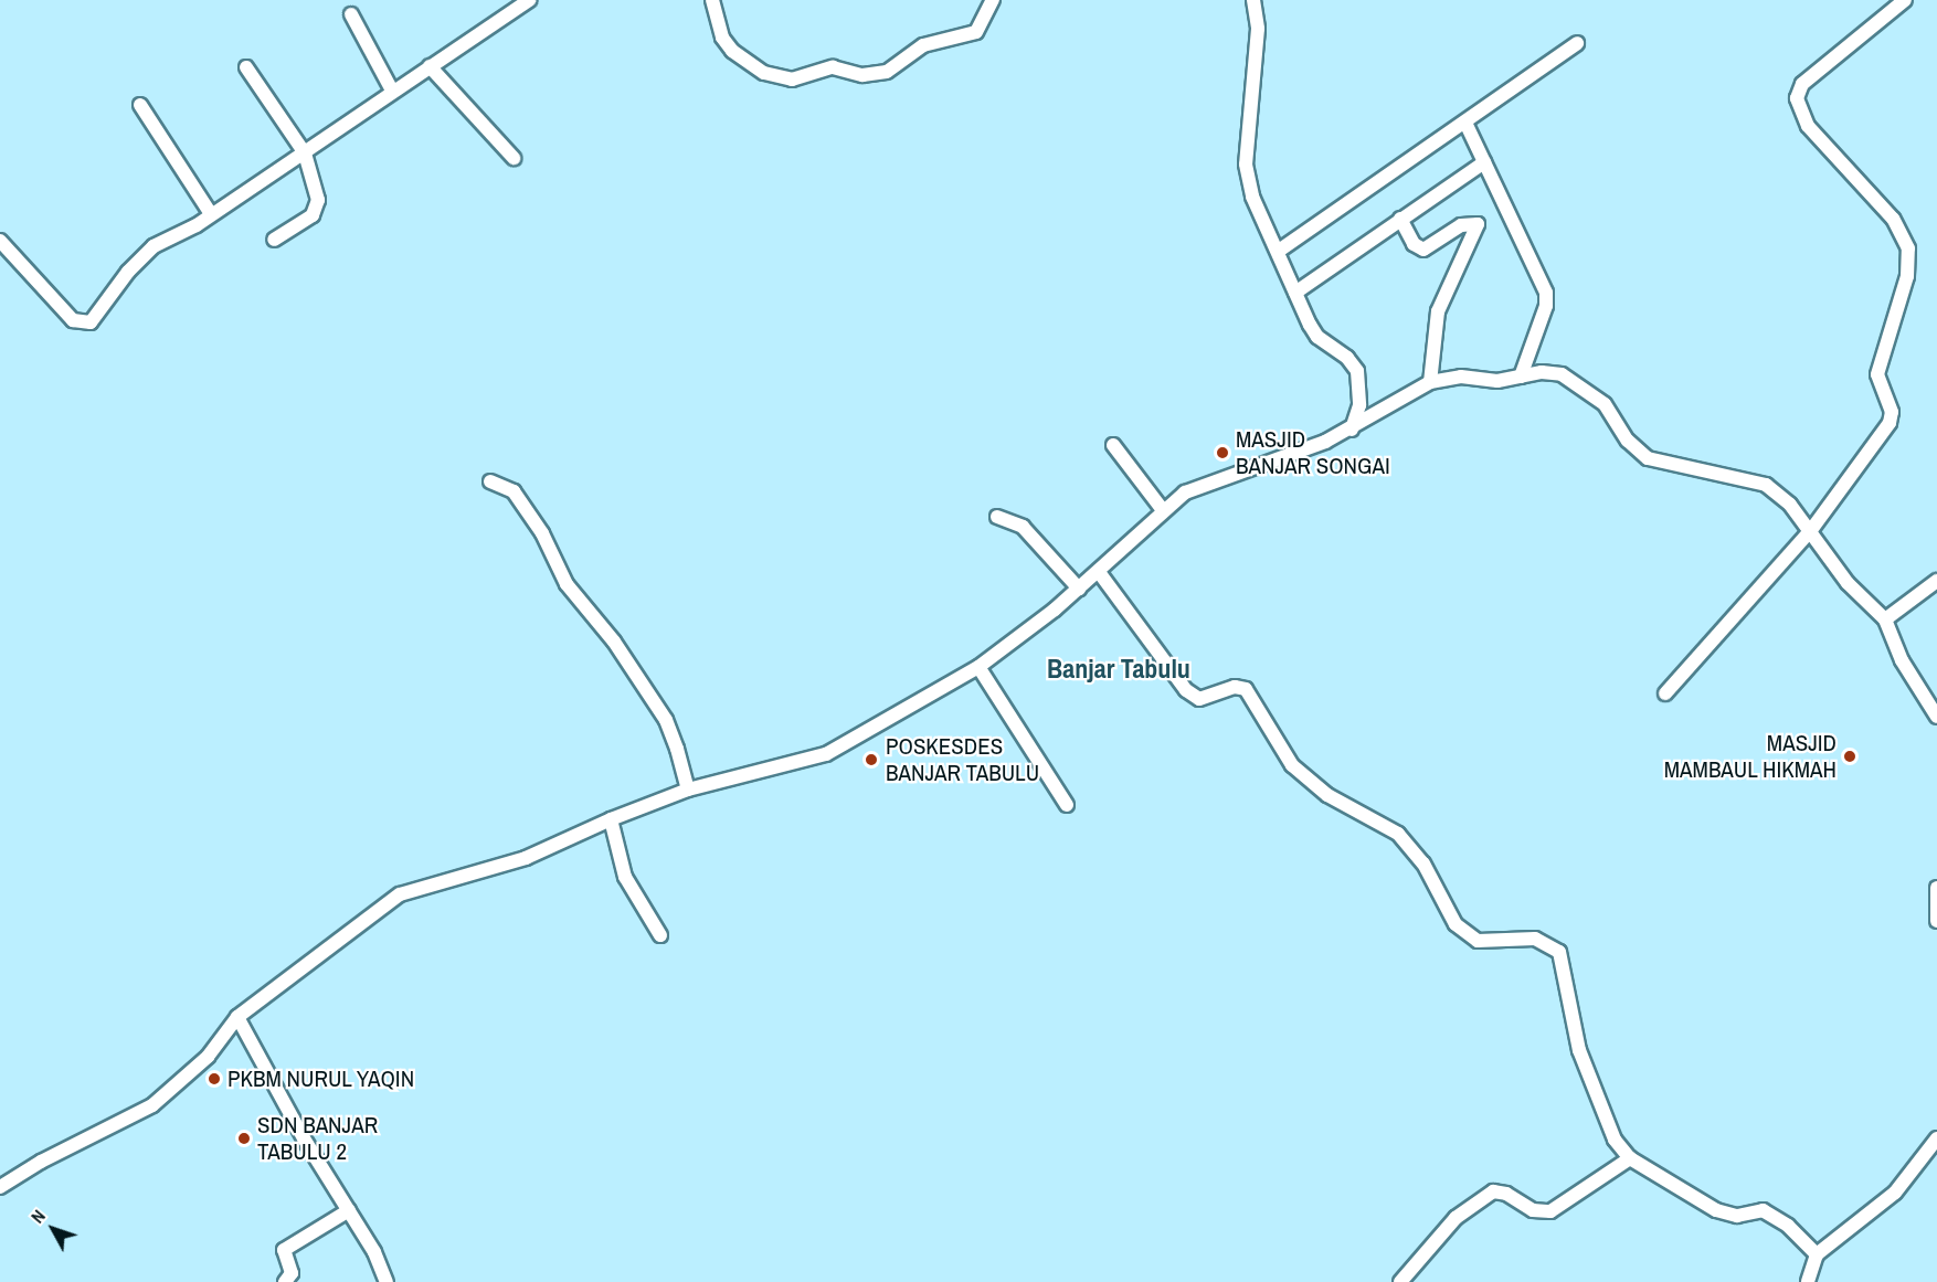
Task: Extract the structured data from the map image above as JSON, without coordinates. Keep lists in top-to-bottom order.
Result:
{
  "districts": ["Banjar Tabulu"],
  "places": [
    "MASJID BANJAR SONGAI",
    "MASJID MAMBAUL HIKMAH",
    "POSKESDES BANJAR TABULU",
    "PKBM NURUL YAQIN",
    "SDN BANJAR TABULU 2"
  ],
  "north": "top left"
}
